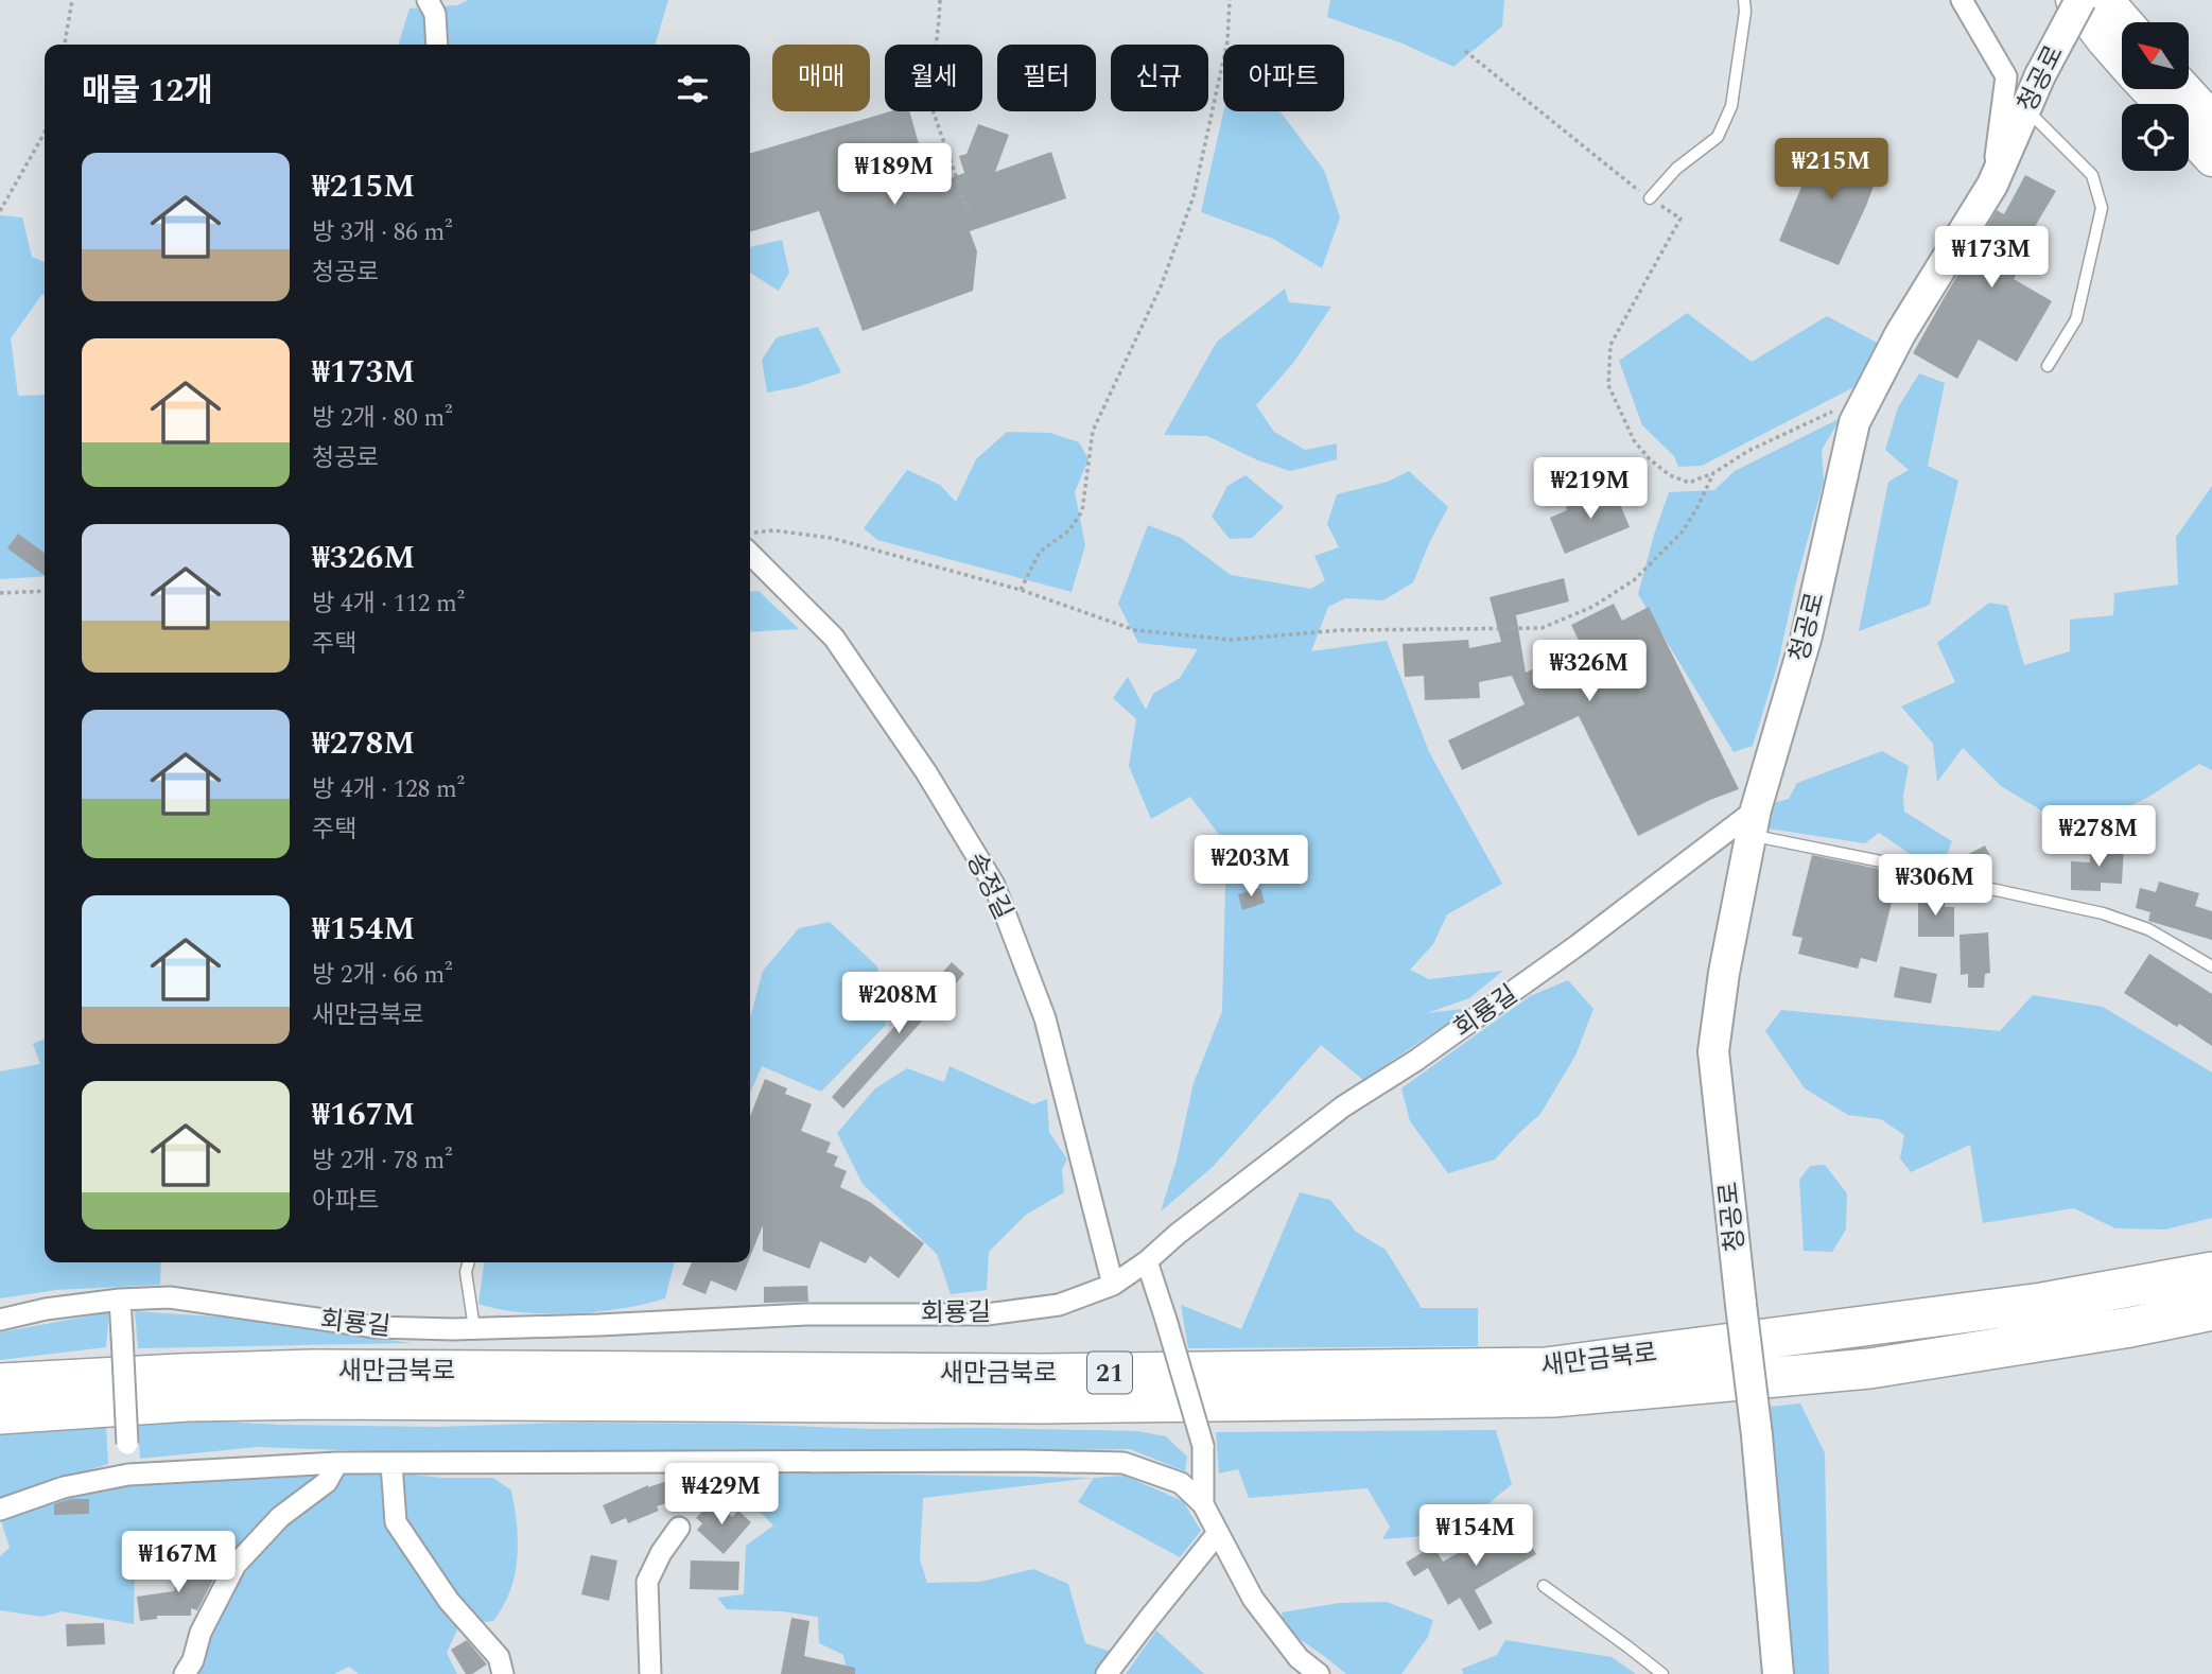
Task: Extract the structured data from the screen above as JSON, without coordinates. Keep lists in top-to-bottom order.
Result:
{
  "streets": {
    "highway": ["새만금북로", "21"],
    "street": ["청공로", "송정길", "회룡길"]
  },
  "crossings": [
    ["청공로", "회룡길"],
    ["송정길", "회룡길"]
  ],
  "north": "top left",
  "page": {
    "chip": [
      "매매",
      "월세",
      "필터",
      "신규",
      "아파트"
    ],
    "heading": "매물 12개",
    "list": [
      {
        "name": "₩215M",
        "note": "방 3개 · 86 m² · 청공로"
      },
      {
        "name": "₩173M",
        "note": "방 2개 · 80 m² · 청공로"
      },
      {
        "name": "₩326M",
        "note": "방 4개 · 112 m² · 주택"
      },
      {
        "name": "₩278M",
        "note": "방 4개 · 128 m² · 주택"
      },
      {
        "name": "₩154M",
        "note": "방 2개 · 66 m² · 새만금북로"
      },
      {
        "name": "₩167M",
        "note": "방 2개 · 78 m² · 아파트"
      }
    ],
    "price": [
      "₩215M",
      "₩189M",
      "₩173M",
      "₩219M",
      "₩326M",
      "₩278M",
      "₩203M",
      "₩306M",
      "₩208M",
      "₩429M",
      "₩154M",
      "₩167M"
    ]
  }
}
